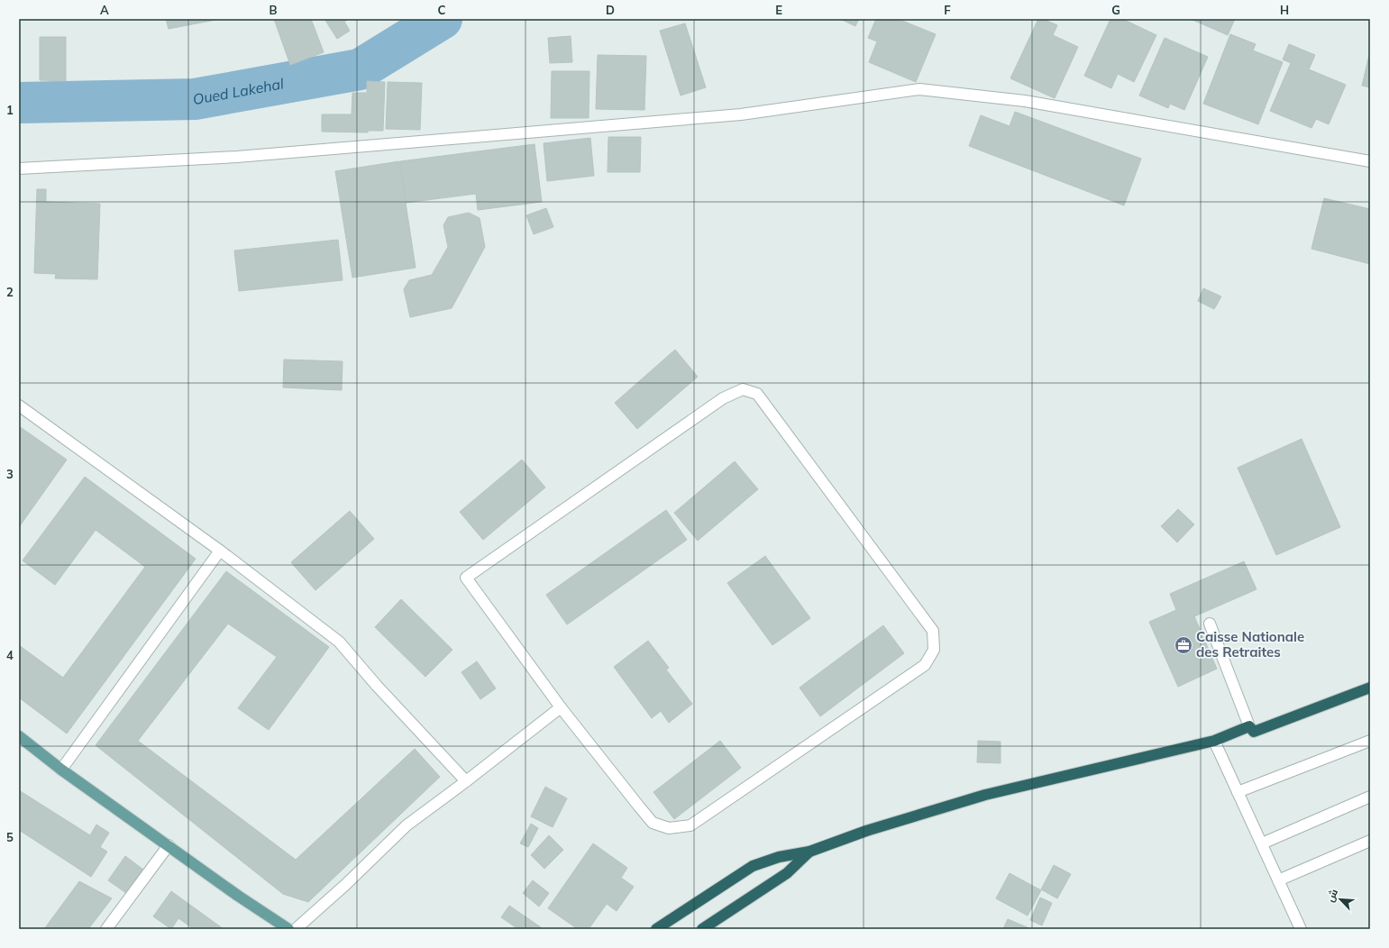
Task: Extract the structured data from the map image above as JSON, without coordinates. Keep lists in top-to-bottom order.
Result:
{
  "water": ["Oued Lakehal"],
  "places": {
    "office": ["Caisse Nationale des Retraites"]
  },
  "north": "top left",
  "grid": {
    "columns": [
      "A",
      "B",
      "C",
      "D",
      "E",
      "F",
      "G",
      "H"
    ],
    "rows": [
      "1",
      "2",
      "3",
      "4",
      "5"
    ]
  }
}
